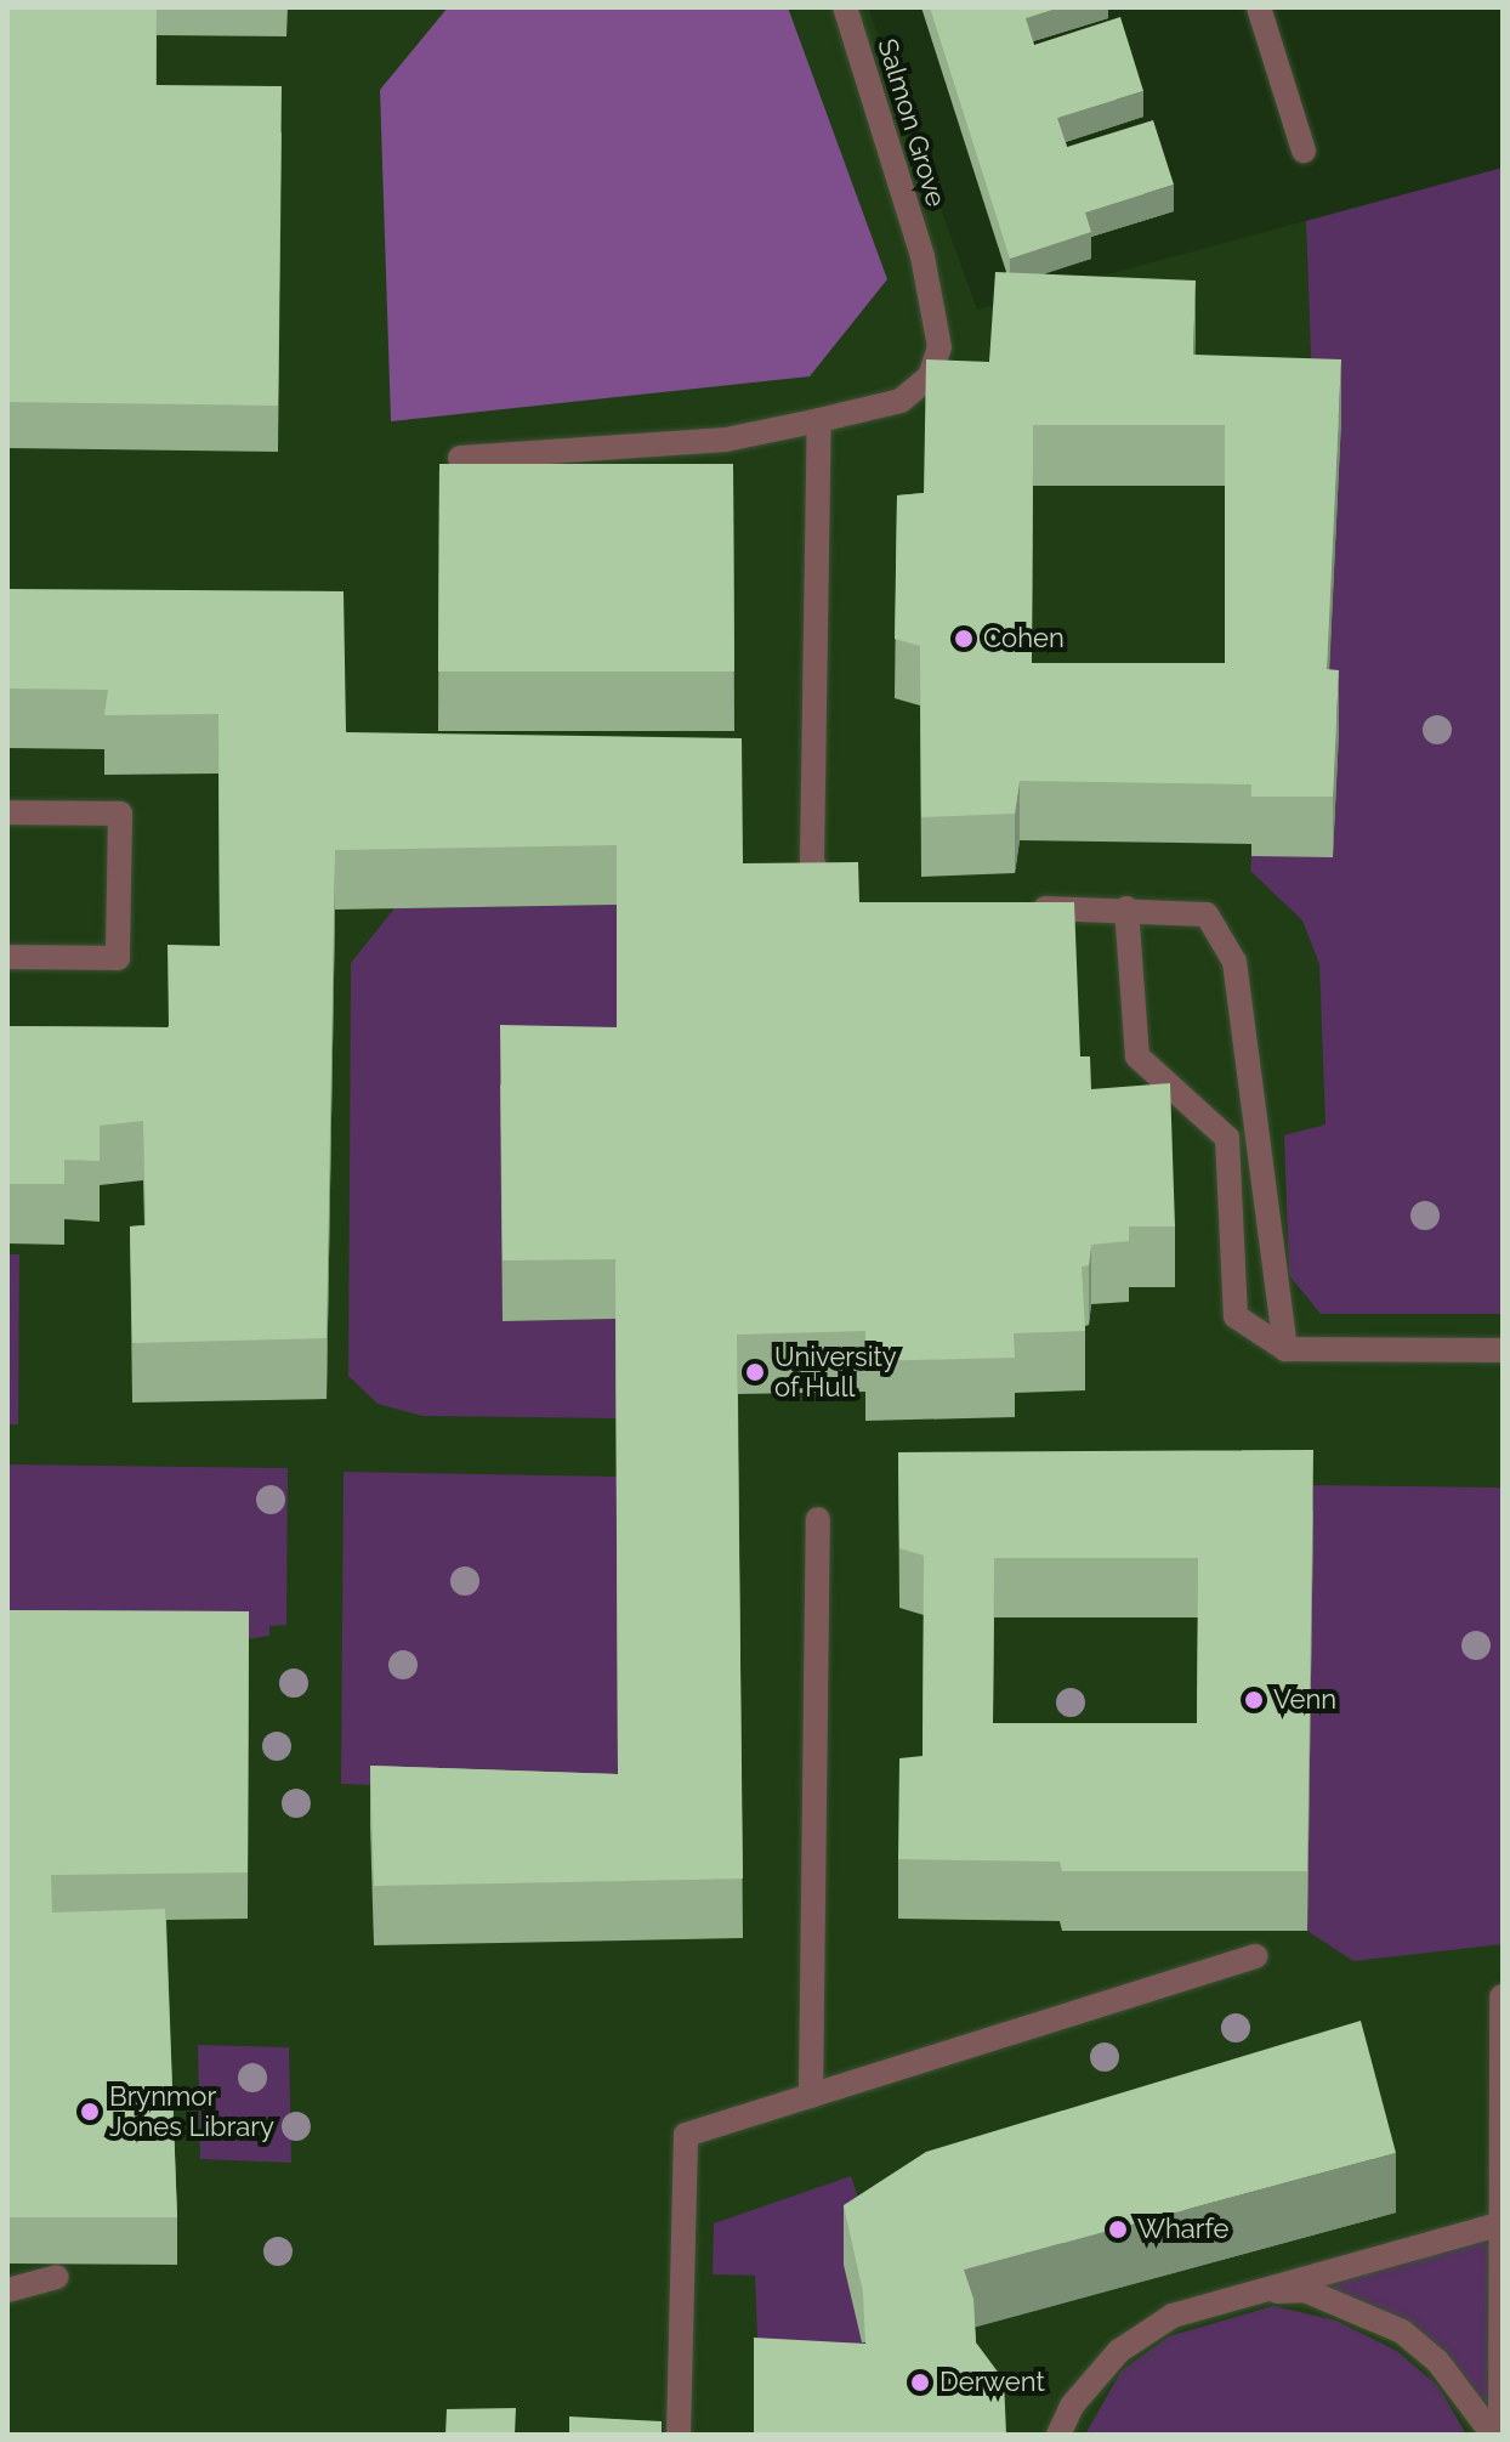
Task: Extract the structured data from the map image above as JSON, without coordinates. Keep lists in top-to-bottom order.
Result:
{
  "streets": {
    "street": ["Salmon Grove"]
  },
  "places": [
    "Cohen",
    "University of Hull",
    "Venn",
    "Brynmor Jones Library",
    "Wharfe",
    "Derwent"
  ]
}
